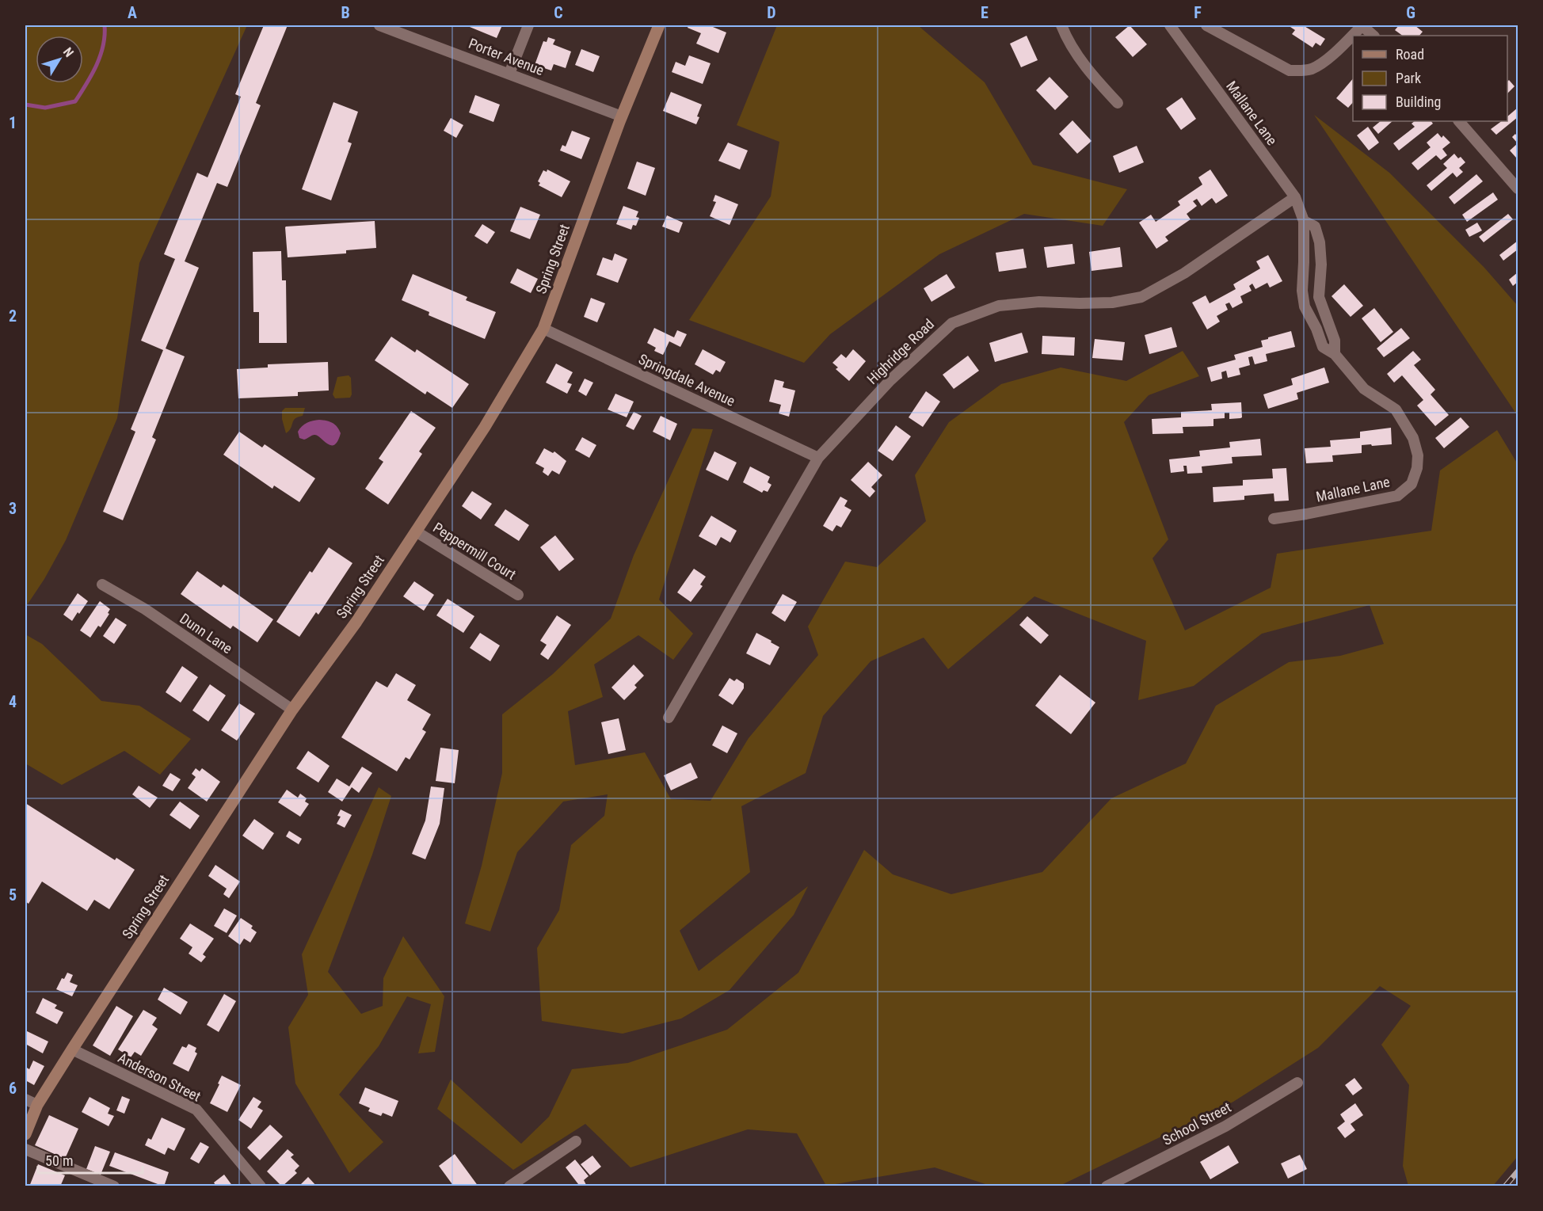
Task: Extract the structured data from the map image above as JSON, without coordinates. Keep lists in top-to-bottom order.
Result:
{
  "streets": {
    "main road": ["Spring Street"],
    "street": [
      "Porter Avenue",
      "Mallane Lane",
      "Highridge Road",
      "Springdale Avenue",
      "Peppermill Court",
      "Dunn Lane",
      "Anderson Street",
      "School Street"
    ]
  },
  "crossings": [
    ["Porter Avenue", "Spring Street"],
    ["Mallane Lane", "Highridge Road"],
    ["Spring Street", "Springdale Avenue"],
    ["Spring Street", "Peppermill Court"],
    ["Spring Street", "Dunn Lane"],
    ["Spring Street", "Anderson Street"],
    ["Highridge Road", "Springdale Avenue"]
  ],
  "legend": ["Road", "Park", "Building"],
  "scale_bar": "50 m",
  "north": "top right",
  "grid": {
    "columns": [
      "A",
      "B",
      "C",
      "D",
      "E",
      "F",
      "G"
    ],
    "rows": [
      "1",
      "2",
      "3",
      "4",
      "5",
      "6"
    ]
  }
}
